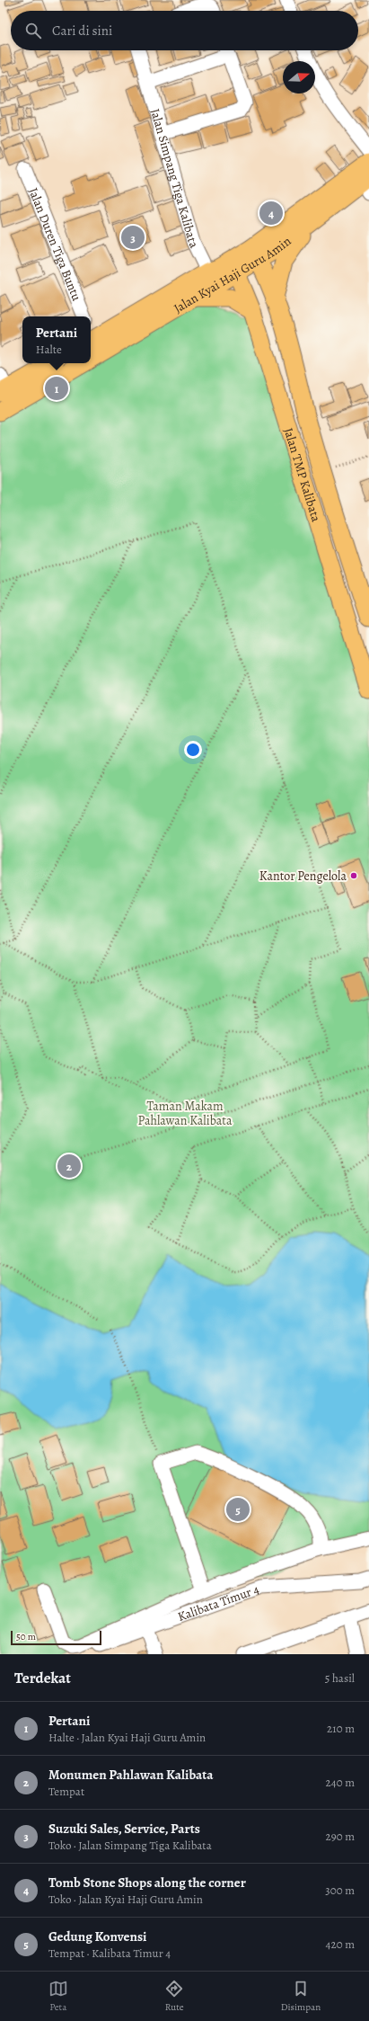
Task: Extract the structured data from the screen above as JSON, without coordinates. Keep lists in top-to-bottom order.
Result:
{
  "streets": {
    "main road": ["Jalan Kyai Haji Guru Amin", "Jalan TMP Kalibata"],
    "street": ["Jalan Simpang Tiga Kalibata", "Jalan Duren Tiga Buntu", "Kalibata Timur 4"]
  },
  "crossings": [
    ["Jalan Simpang Tiga Kalibata", "Jalan Kyai Haji Guru Amin"],
    ["Jalan Kyai Haji Guru Amin", "Jalan TMP Kalibata"]
  ],
  "parks": ["Taman Makam Pahlawan Kalibata"],
  "places": ["Kantor Pengelola"],
  "scale_bar": "50 m",
  "north": "right",
  "page": {
    "search": "Cari di sini",
    "pins": [
      "4",
      "3",
      "1",
      "2",
      "5"
    ],
    "popup": ["Pertani", "Halte"],
    "scale": "50 m",
    "heading": ["Terdekat", "5 hasil"],
    "list": [
      {
        "mark": "1",
        "name": "Pertani",
        "note": "Halte · Jalan Kyai Haji Guru Amin",
        "value": "210 m"
      },
      {
        "mark": "2",
        "name": "Monumen Pahlawan Kalibata",
        "note": "Tempat",
        "value": "240 m"
      },
      {
        "mark": "3",
        "name": "Suzuki Sales, Service, Parts",
        "note": "Toko · Jalan Simpang Tiga Kalibata",
        "value": "290 m"
      },
      {
        "mark": "4",
        "name": "Tomb Stone Shops along the corner",
        "note": "Toko · Jalan Kyai Haji Guru Amin",
        "value": "300 m"
      },
      {
        "mark": "5",
        "name": "Gedung Konvensi",
        "note": "Tempat · Kalibata Timur 4",
        "value": "420 m"
      }
    ],
    "nav": ["Peta", "Rute", "Disimpan"]
  }
}
